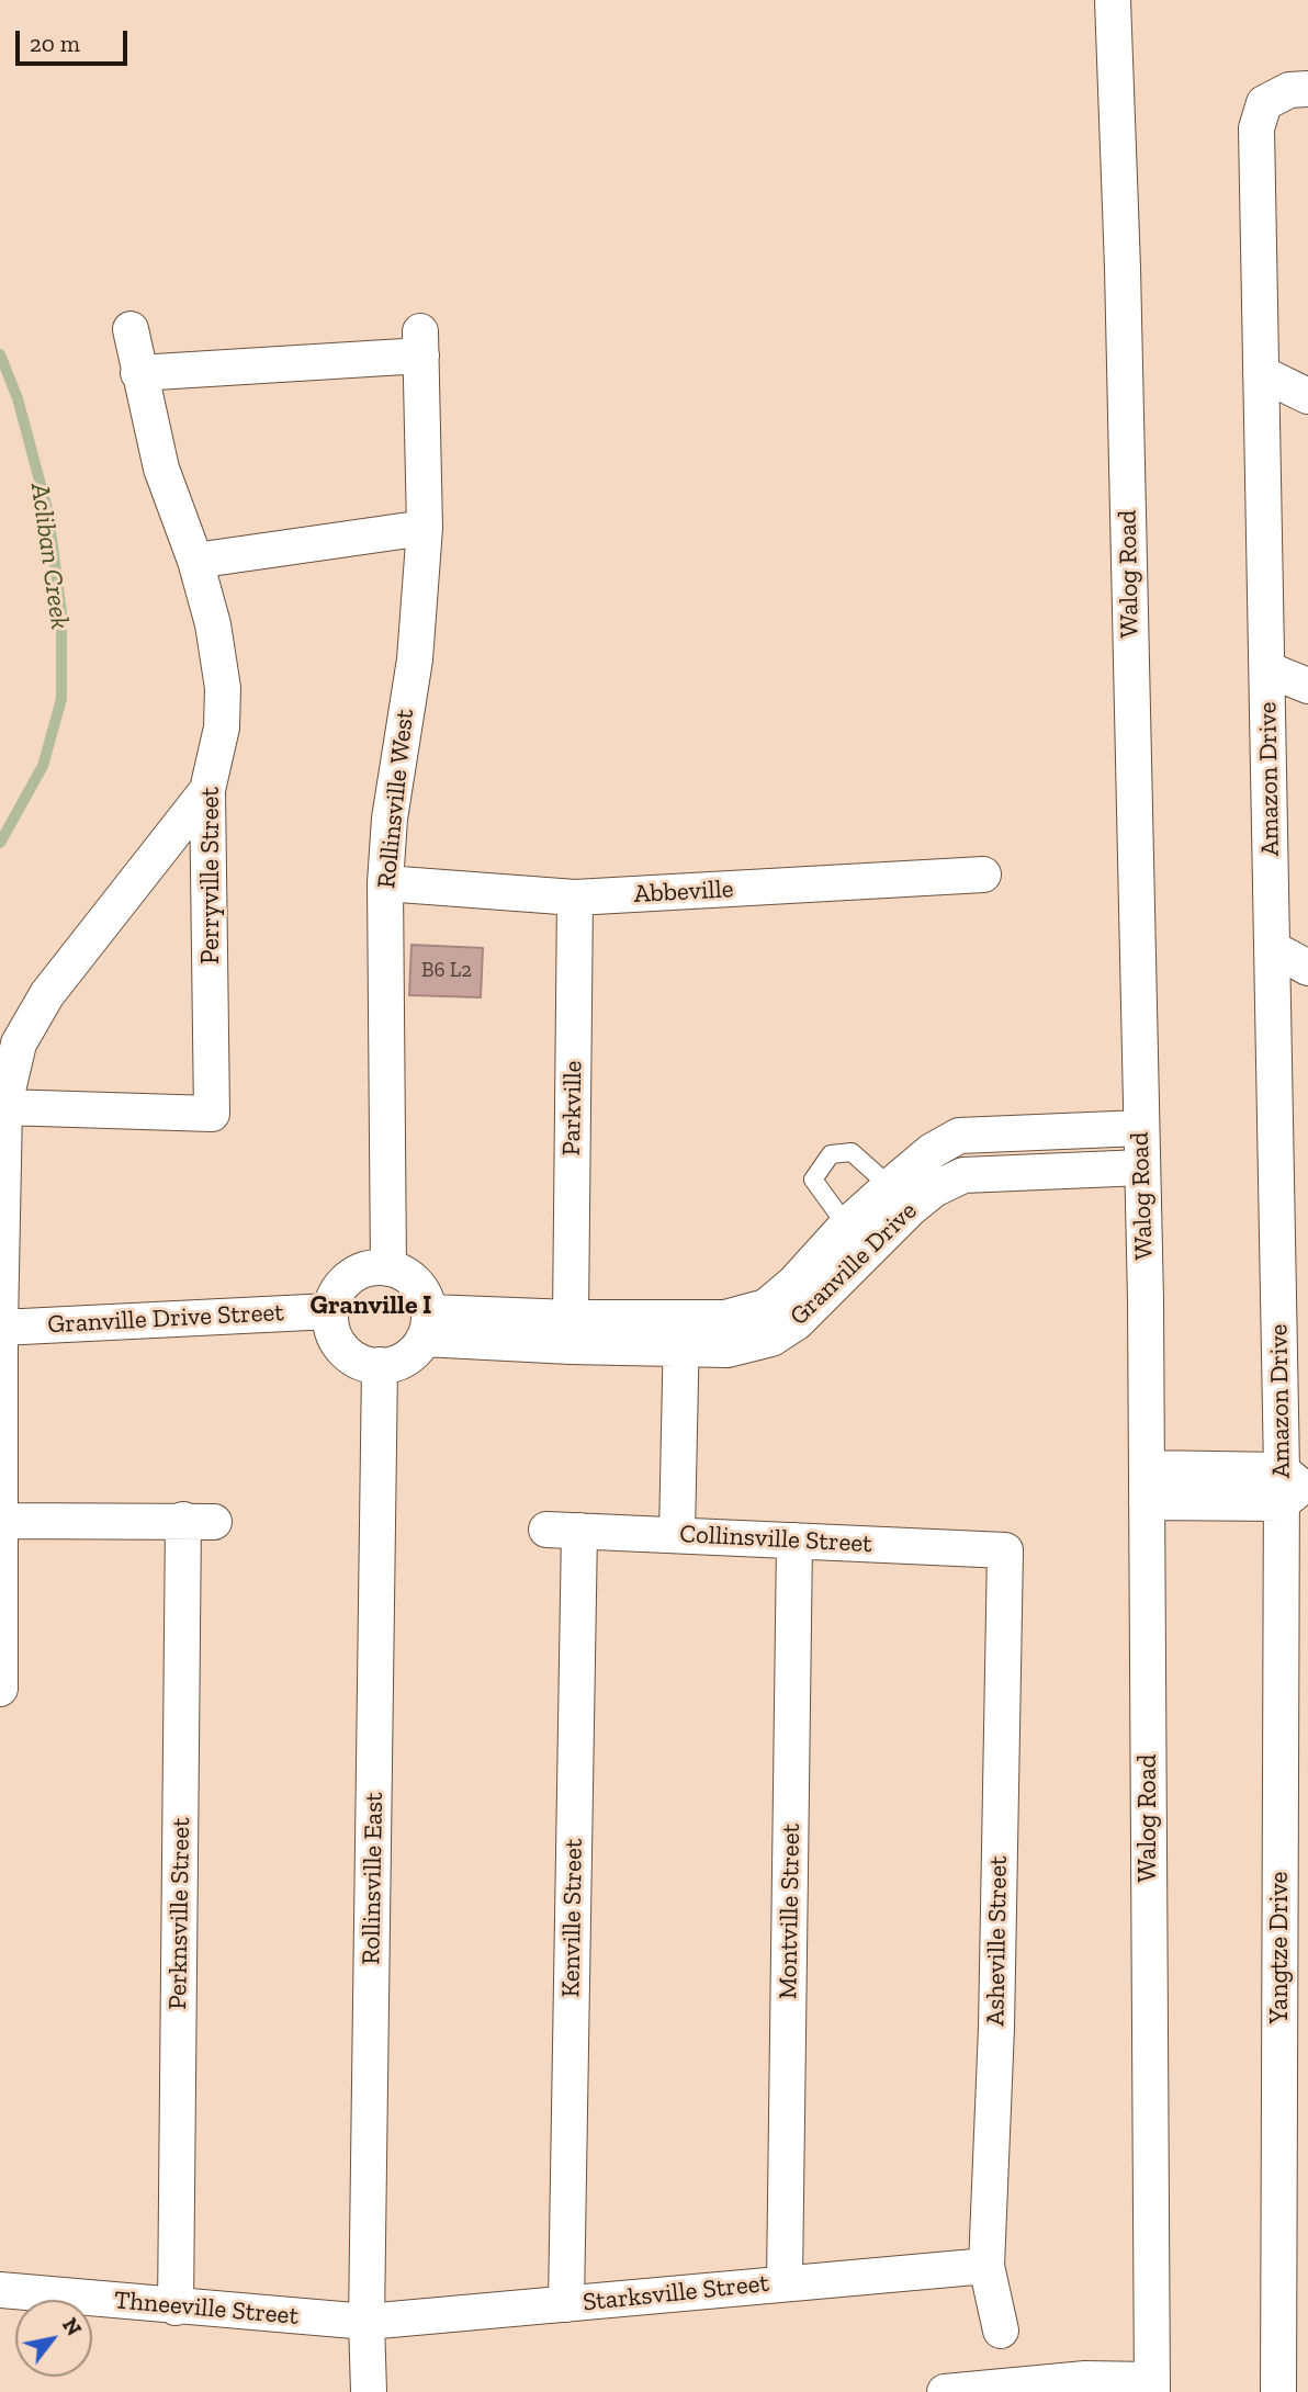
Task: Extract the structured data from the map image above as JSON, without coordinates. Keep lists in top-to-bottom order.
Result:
{
  "streets": {
    "street": [
      "Walog Road",
      "Amazon Drive",
      "Rollinsville West",
      "Perryville Street",
      "Abbeville",
      "Parkville",
      "Granville Drive",
      "Granville Drive Street",
      "Collinsville Street",
      "Rollinsville East",
      "Montville Street",
      "Perknsville Street",
      "Kenville Street",
      "Asheville Street",
      "Yangtze Drive",
      "Starksville Street",
      "Thneeville Street"
    ]
  },
  "crossings": [
    ["Walog Road", "Granville Drive"],
    ["Amazon Drive", "Yangtze Drive"],
    ["Rollinsville West", "Perryville Street"],
    ["Rollinsville West", "Abbeville"],
    ["Rollinsville West", "Granville Drive"],
    ["Rollinsville West", "Granville Drive Street"],
    ["Rollinsville West", "Rollinsville East"],
    ["Abbeville", "Parkville"],
    ["Parkville", "Granville Drive"],
    ["Granville Drive", "Granville Drive Street"],
    ["Granville Drive", "Rollinsville East"],
    ["Granville Drive Street", "Rollinsville East"],
    ["Collinsville Street", "Montville Street"],
    ["Collinsville Street", "Kenville Street"],
    ["Collinsville Street", "Asheville Street"],
    ["Rollinsville East", "Starksville Street"],
    ["Rollinsville East", "Thneeville Street"],
    ["Montville Street", "Starksville Street"],
    ["Perknsville Street", "Thneeville Street"],
    ["Kenville Street", "Starksville Street"],
    ["Asheville Street", "Starksville Street"],
    ["Starksville Street", "Thneeville Street"]
  ],
  "districts": ["Granville I"],
  "water": ["Acliban Creek"],
  "house_numbers": ["B6 L2"],
  "scale_bar": "20 m",
  "north": "top right"
}
